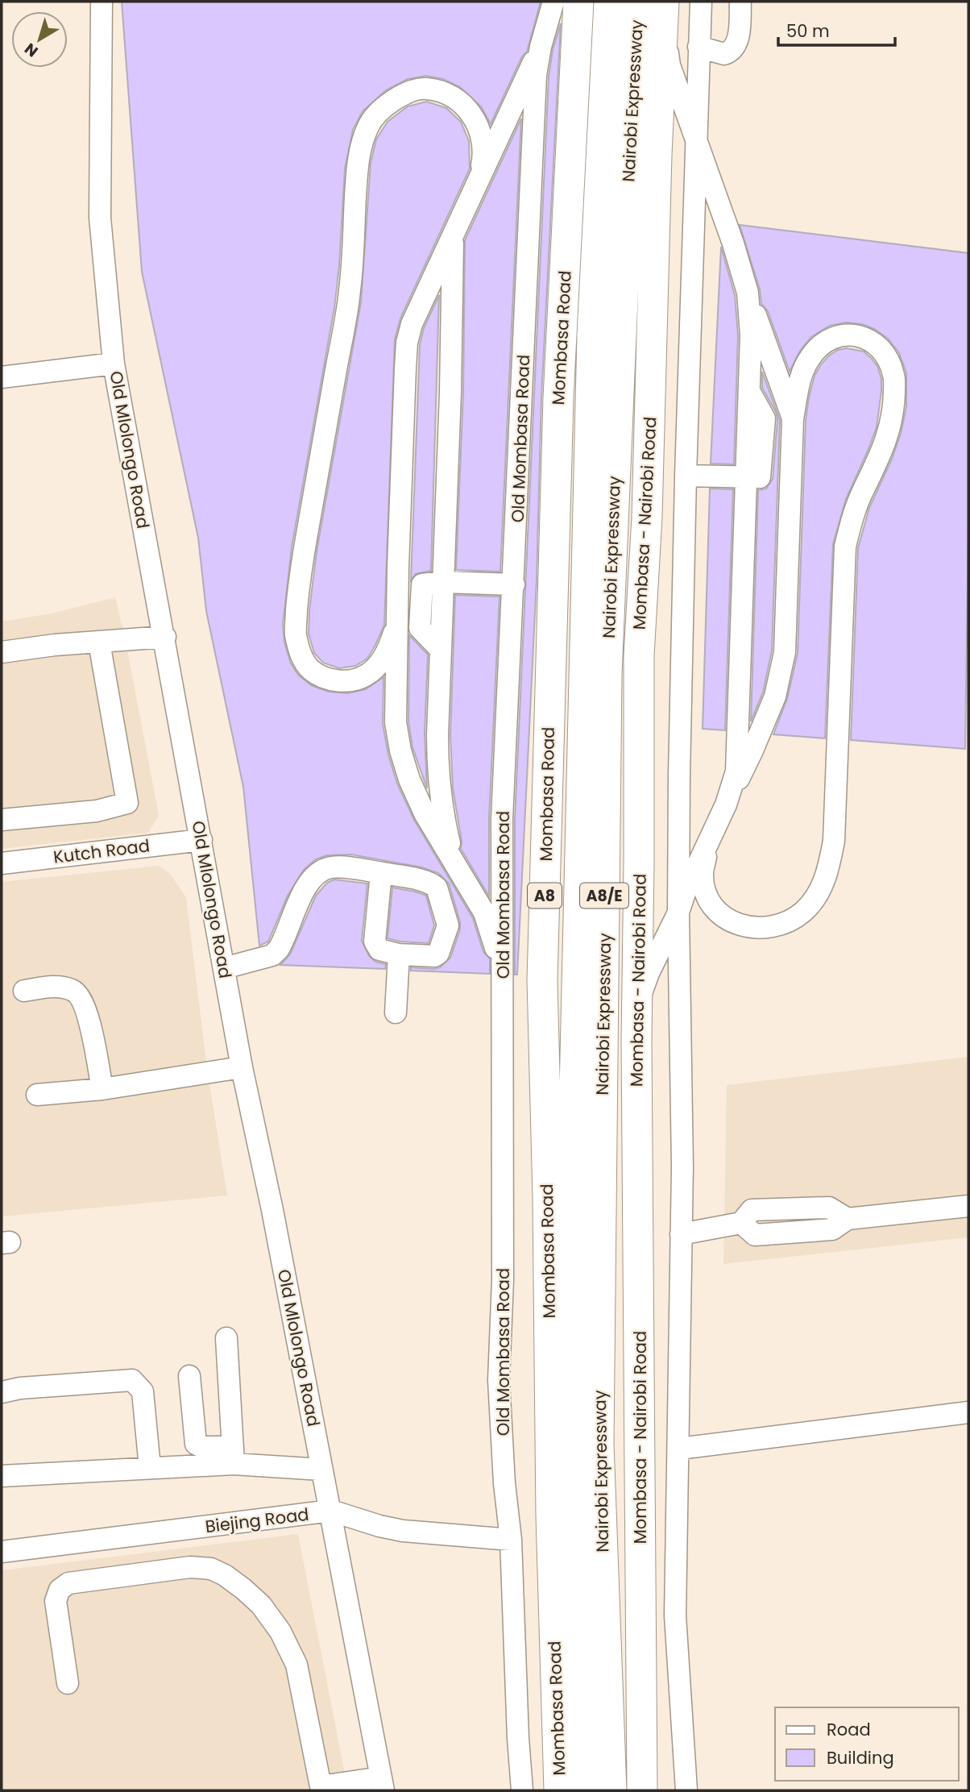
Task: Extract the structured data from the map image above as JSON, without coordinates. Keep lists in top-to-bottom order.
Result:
{
  "streets": {
    "highway": [
      "Nairobi Expressway",
      "Mombasa Road",
      "Mombasa - Nairobi Road",
      "A8",
      "A8/E"
    ],
    "street": [
      "Old Mombasa Road",
      "Old Mlolongo Road",
      "Kutch Road",
      "Biejing Road"
    ]
  },
  "crossings": [
    ["Nairobi Expressway", "Mombasa - Nairobi Road"],
    ["Old Mombasa Road", "Biejing Road"],
    ["Old Mlolongo Road", "Kutch Road"],
    ["Old Mlolongo Road", "Biejing Road"]
  ],
  "legend": ["Road", "Building"],
  "scale_bar": "50 m",
  "north": "bottom left"
}
